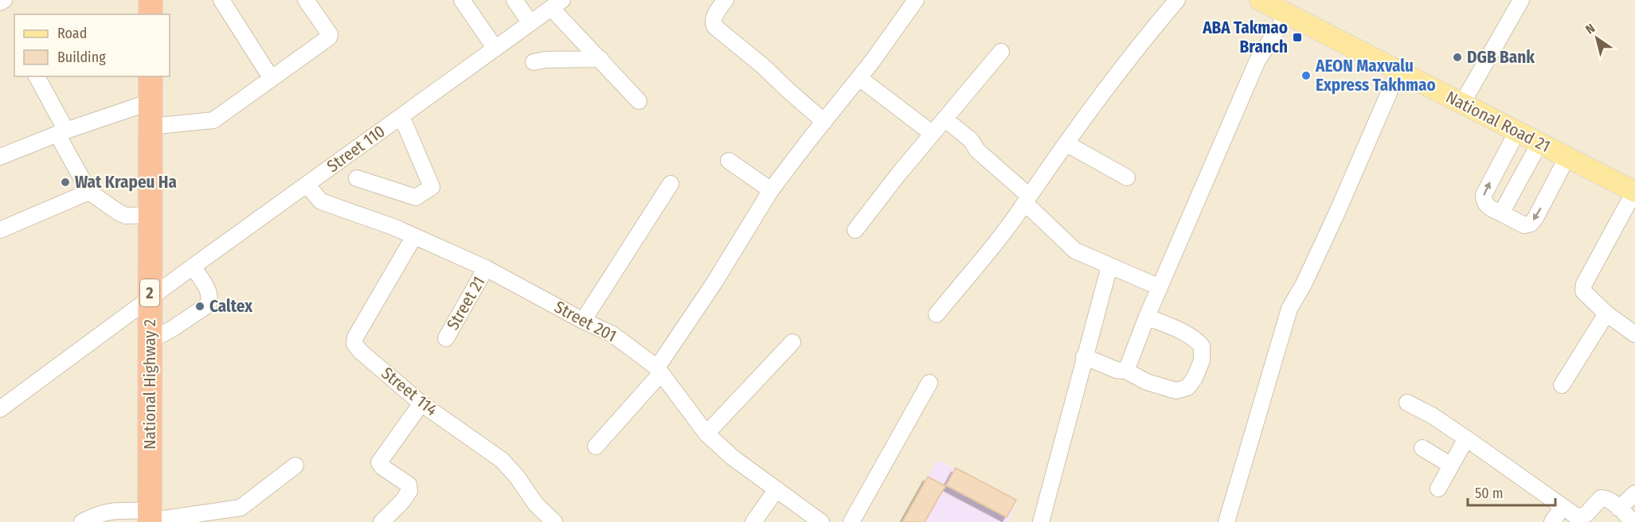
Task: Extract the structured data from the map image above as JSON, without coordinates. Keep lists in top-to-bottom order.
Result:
{
  "streets": {
    "highway": ["2", "National Highway 2"],
    "main road": ["National Road 21"],
    "street": [
      "Street 110",
      "Street 21",
      "Street 201",
      "Street 114"
    ]
  },
  "crossings": [
    ["Street 110", "Street 201"],
    ["Street 110", "National Highway 2"],
    ["Street 21", "Street 201"],
    ["Street 201", "Street 114"]
  ],
  "places": {
    "transit": ["ABA Takmao Branch"],
    "other": [
      "DGB Bank",
      "AEON Maxvalu Express Takhmao",
      "Wat Krapeu Ha",
      "Caltex"
    ]
  },
  "legend": ["Road", "Building"],
  "scale_bar": "50 m",
  "north": "top left"
}
